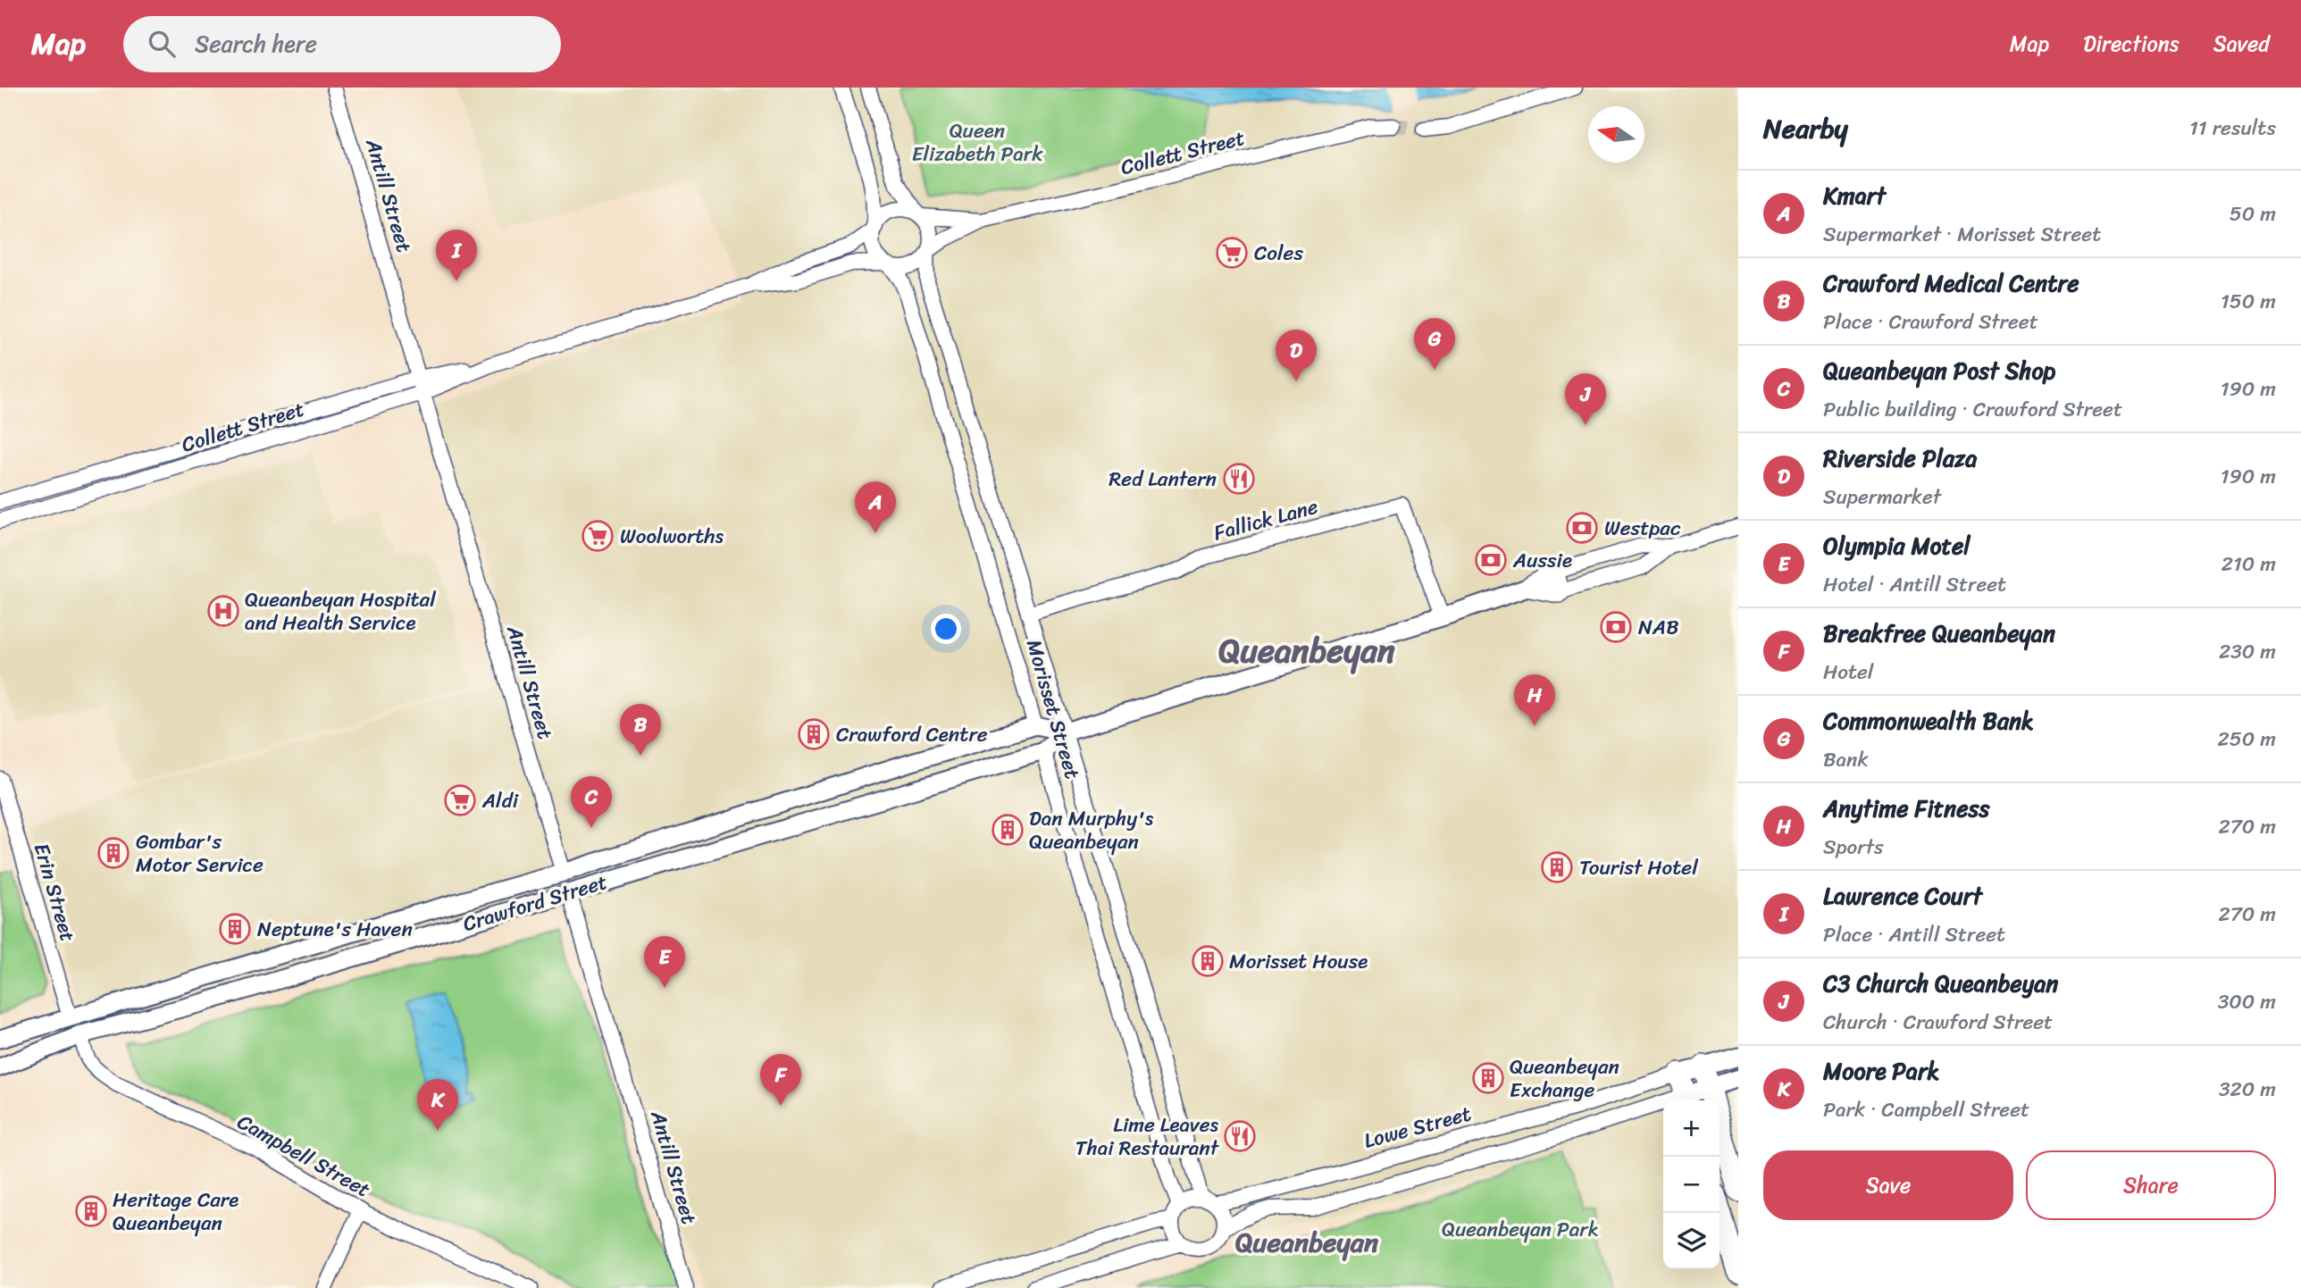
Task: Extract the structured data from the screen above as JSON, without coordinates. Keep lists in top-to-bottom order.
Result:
{
  "streets": {
    "highway": ["Crawford Street"],
    "main road": ["Antill Street", "Morisset Street", "Lowe Street"],
    "street": [
      "Collett Street",
      "Fallick Lane",
      "Erin Street",
      "Campbell Street"
    ]
  },
  "crossings": [
    ["Collett Street", "Antill Street"],
    ["Collett Street", "Morisset Street"],
    ["Antill Street", "Crawford Street"],
    ["Fallick Lane", "Morisset Street"],
    ["Fallick Lane", "Crawford Street"],
    ["Morisset Street", "Crawford Street"],
    ["Morisset Street", "Lowe Street"],
    ["Erin Street", "Crawford Street"],
    ["Crawford Street", "Campbell Street"]
  ],
  "districts": ["Queanbeyan", "Queanbeyan"],
  "parks": ["Queen Elizabeth Park", "Queanbeyan Park"],
  "places": {
    "supermarket": ["Coles", "Woolworths", "Aldi"],
    "restaurant": ["Red Lantern", "Lime Leaves Thai Restaurant"],
    "bank": ["Westpac", "Aussie", "NAB"],
    "hospital": ["Queanbeyan Hospital and Health Service"],
    "building": [
      "Crawford Centre",
      "Dan Murphy's Queanbeyan",
      "Gombar's Motor Service",
      "Tourist Hotel",
      "Neptune's Haven",
      "Morisset House",
      "Queanbeyan Exchange",
      "Heritage Care Queanbeyan"
    ]
  },
  "north": "left",
  "page": {
    "header": "Map",
    "search": "Search here",
    "nav": ["Map", "Directions", "Saved"],
    "heading": ["Nearby", "11 results"],
    "list": [
      {
        "mark": "A",
        "name": "Kmart",
        "note": "Supermarket · Morisset Street",
        "value": "50 m"
      },
      {
        "mark": "B",
        "name": "Crawford Medical Centre",
        "note": "Place · Crawford Street",
        "value": "150 m"
      },
      {
        "mark": "C",
        "name": "Queanbeyan Post Shop",
        "note": "Public building · Crawford Street",
        "value": "190 m"
      },
      {
        "mark": "D",
        "name": "Riverside Plaza",
        "note": "Supermarket",
        "value": "190 m"
      },
      {
        "mark": "E",
        "name": "Olympia Motel",
        "note": "Hotel · Antill Street",
        "value": "210 m"
      },
      {
        "mark": "F",
        "name": "Breakfree Queanbeyan",
        "note": "Hotel",
        "value": "230 m"
      },
      {
        "mark": "G",
        "name": "Commonwealth Bank",
        "note": "Bank",
        "value": "250 m"
      },
      {
        "mark": "H",
        "name": "Anytime Fitness",
        "note": "Sports",
        "value": "270 m"
      },
      {
        "mark": "I",
        "name": "Lawrence Court",
        "note": "Place · Antill Street",
        "value": "270 m"
      },
      {
        "mark": "J",
        "name": "C3 Church Queanbeyan",
        "note": "Church · Crawford Street",
        "value": "300 m"
      },
      {
        "mark": "K",
        "name": "Moore Park",
        "note": "Park · Campbell Street",
        "value": "320 m"
      }
    ],
    "pins": [
      "I",
      "G",
      "D",
      "J",
      "A",
      "H",
      "B",
      "C",
      "E",
      "F",
      "K"
    ],
    "map_buttons": ["+", "−"],
    "buttons": ["Save", "Share"]
  }
}
